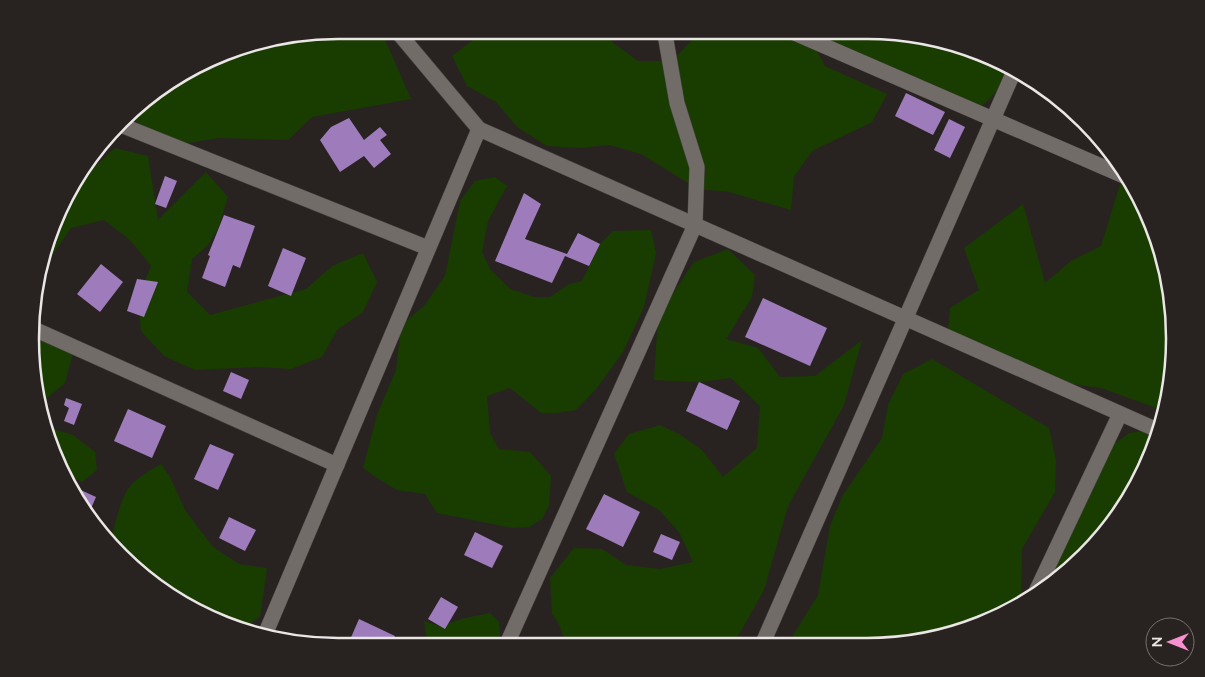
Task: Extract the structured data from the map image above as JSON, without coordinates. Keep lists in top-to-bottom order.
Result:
{
  "north": "left"
}
